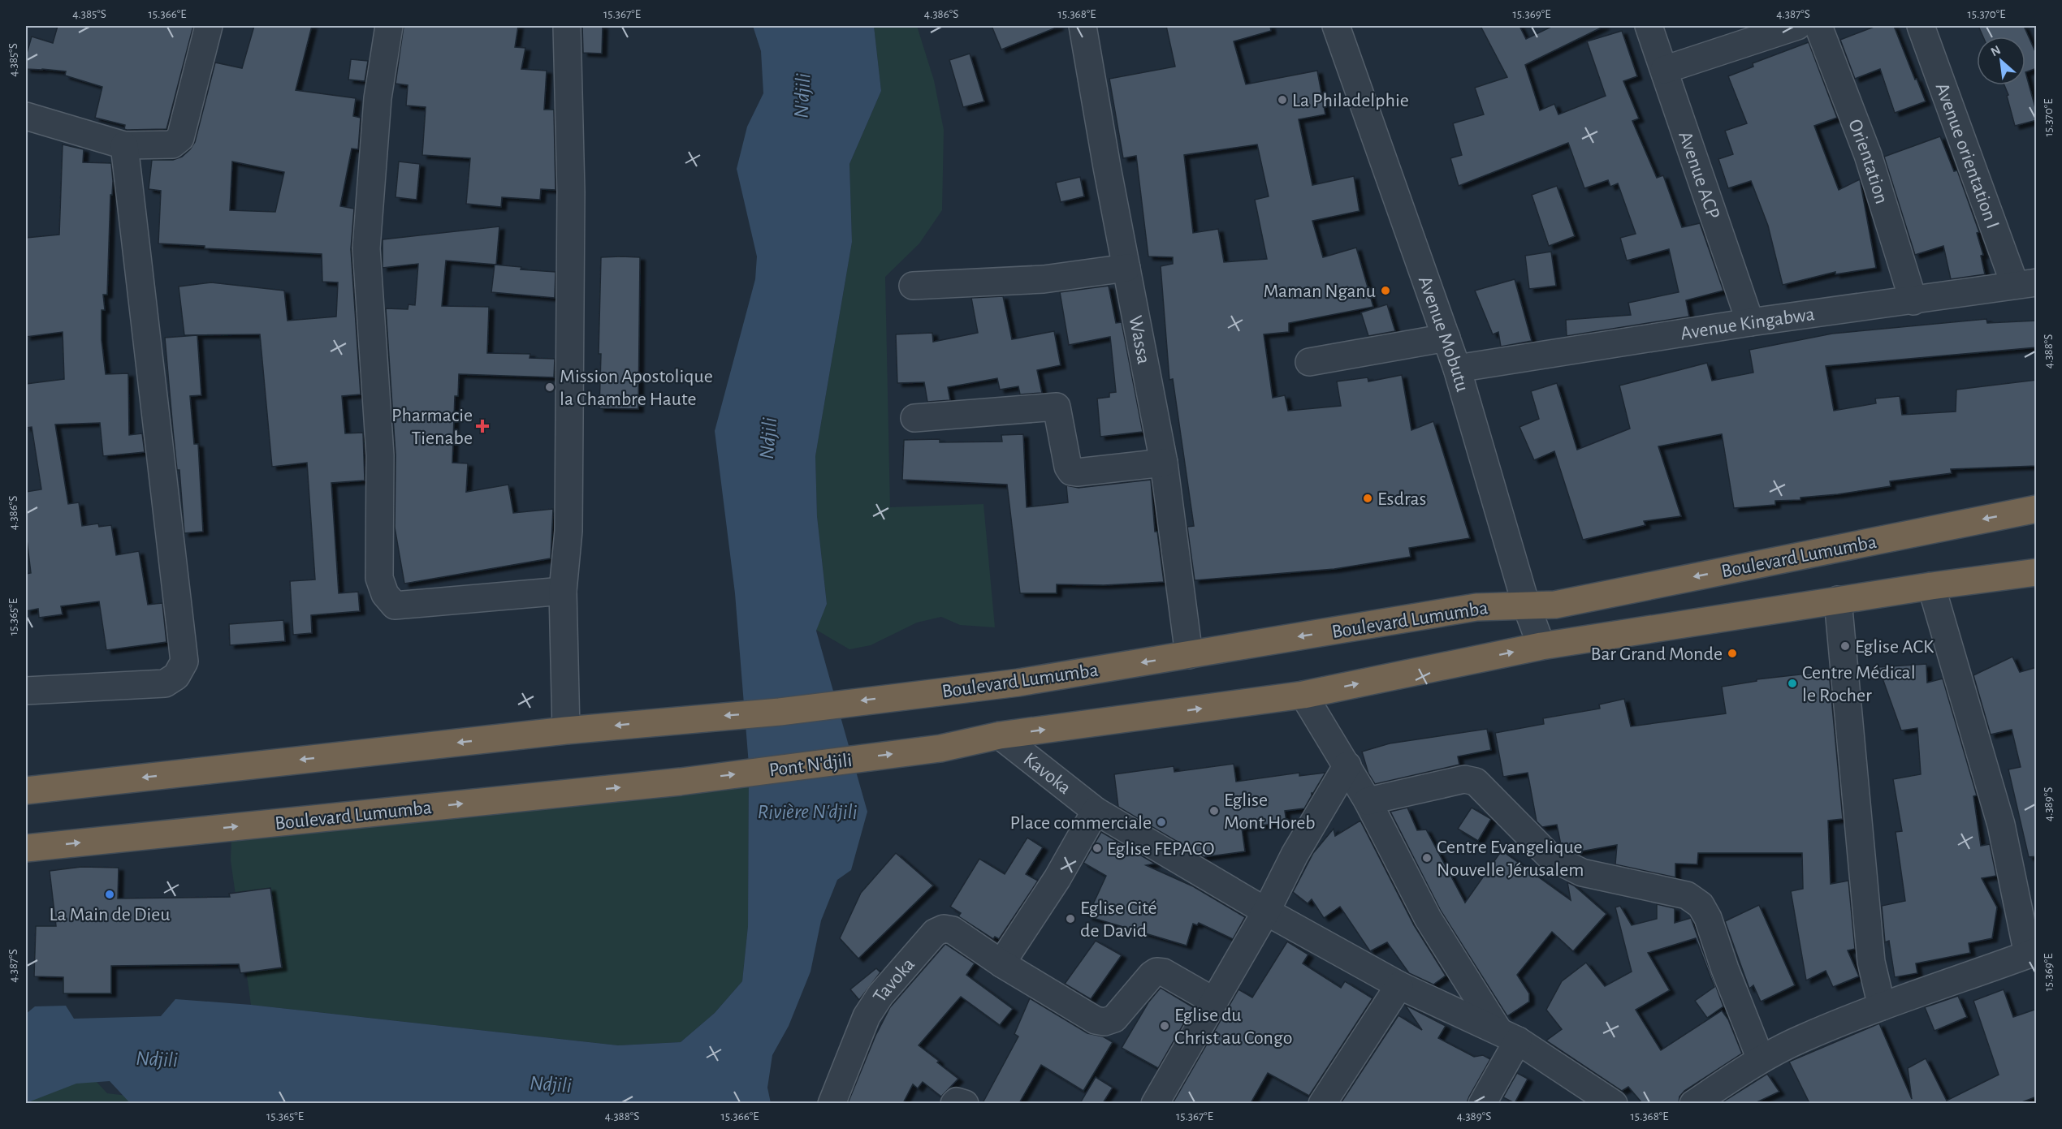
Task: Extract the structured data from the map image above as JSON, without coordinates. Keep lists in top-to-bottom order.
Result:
{
  "streets": {
    "highway": ["Boulevard Lumumba", "Pont N'djili"],
    "street": [
      "Avenue orientation I",
      "Orientation",
      "Avenue ACP",
      "Avenue Kingabwa",
      "Avenue Mobutu",
      "Wassa",
      "Kavoka",
      "Tavoka"
    ]
  },
  "crossings": [
    ["Avenue orientation I", "Avenue Kingabwa"],
    ["Orientation", "Avenue Kingabwa"],
    ["Avenue ACP", "Avenue Kingabwa"],
    ["Avenue Kingabwa", "Avenue Mobutu"],
    ["Avenue Mobutu", "Boulevard Lumumba"],
    ["Wassa", "Boulevard Lumumba"],
    ["Boulevard Lumumba", "Pont N'djili"],
    ["Pont N'djili", "Kavoka"]
  ],
  "one_way": ["Pont N'djili"],
  "water": ["N'djili", "Ndjili", "Rivière N'djili"],
  "places": {
    "other": [
      "La Philadelphie",
      "Maman Nganu",
      "Mission Apostolique la Chambre Haute",
      "Esdras",
      "Eglise ACK",
      "Bar Grand Monde",
      "Centre Médical le Rocher",
      "Eglise Mont Horeb",
      "Place commerciale",
      "Eglise FEPACO",
      "Centre Evangelique Nouvelle Jérusalem",
      "La Main de Dieu",
      "Eglise Cité de David",
      "Eglise du Christ au Congo"
    ],
    "health": ["Pharmacie Tienabe"]
  },
  "north": "top left",
  "coordinates": [
    "4.385°S",
    "15.366°E",
    "15.367°E",
    "4.386°S",
    "15.368°E",
    "15.369°E",
    "4.387°S",
    "15.370°E",
    "4.388°S",
    "15.365°E",
    "4.389°S"
  ]
}
